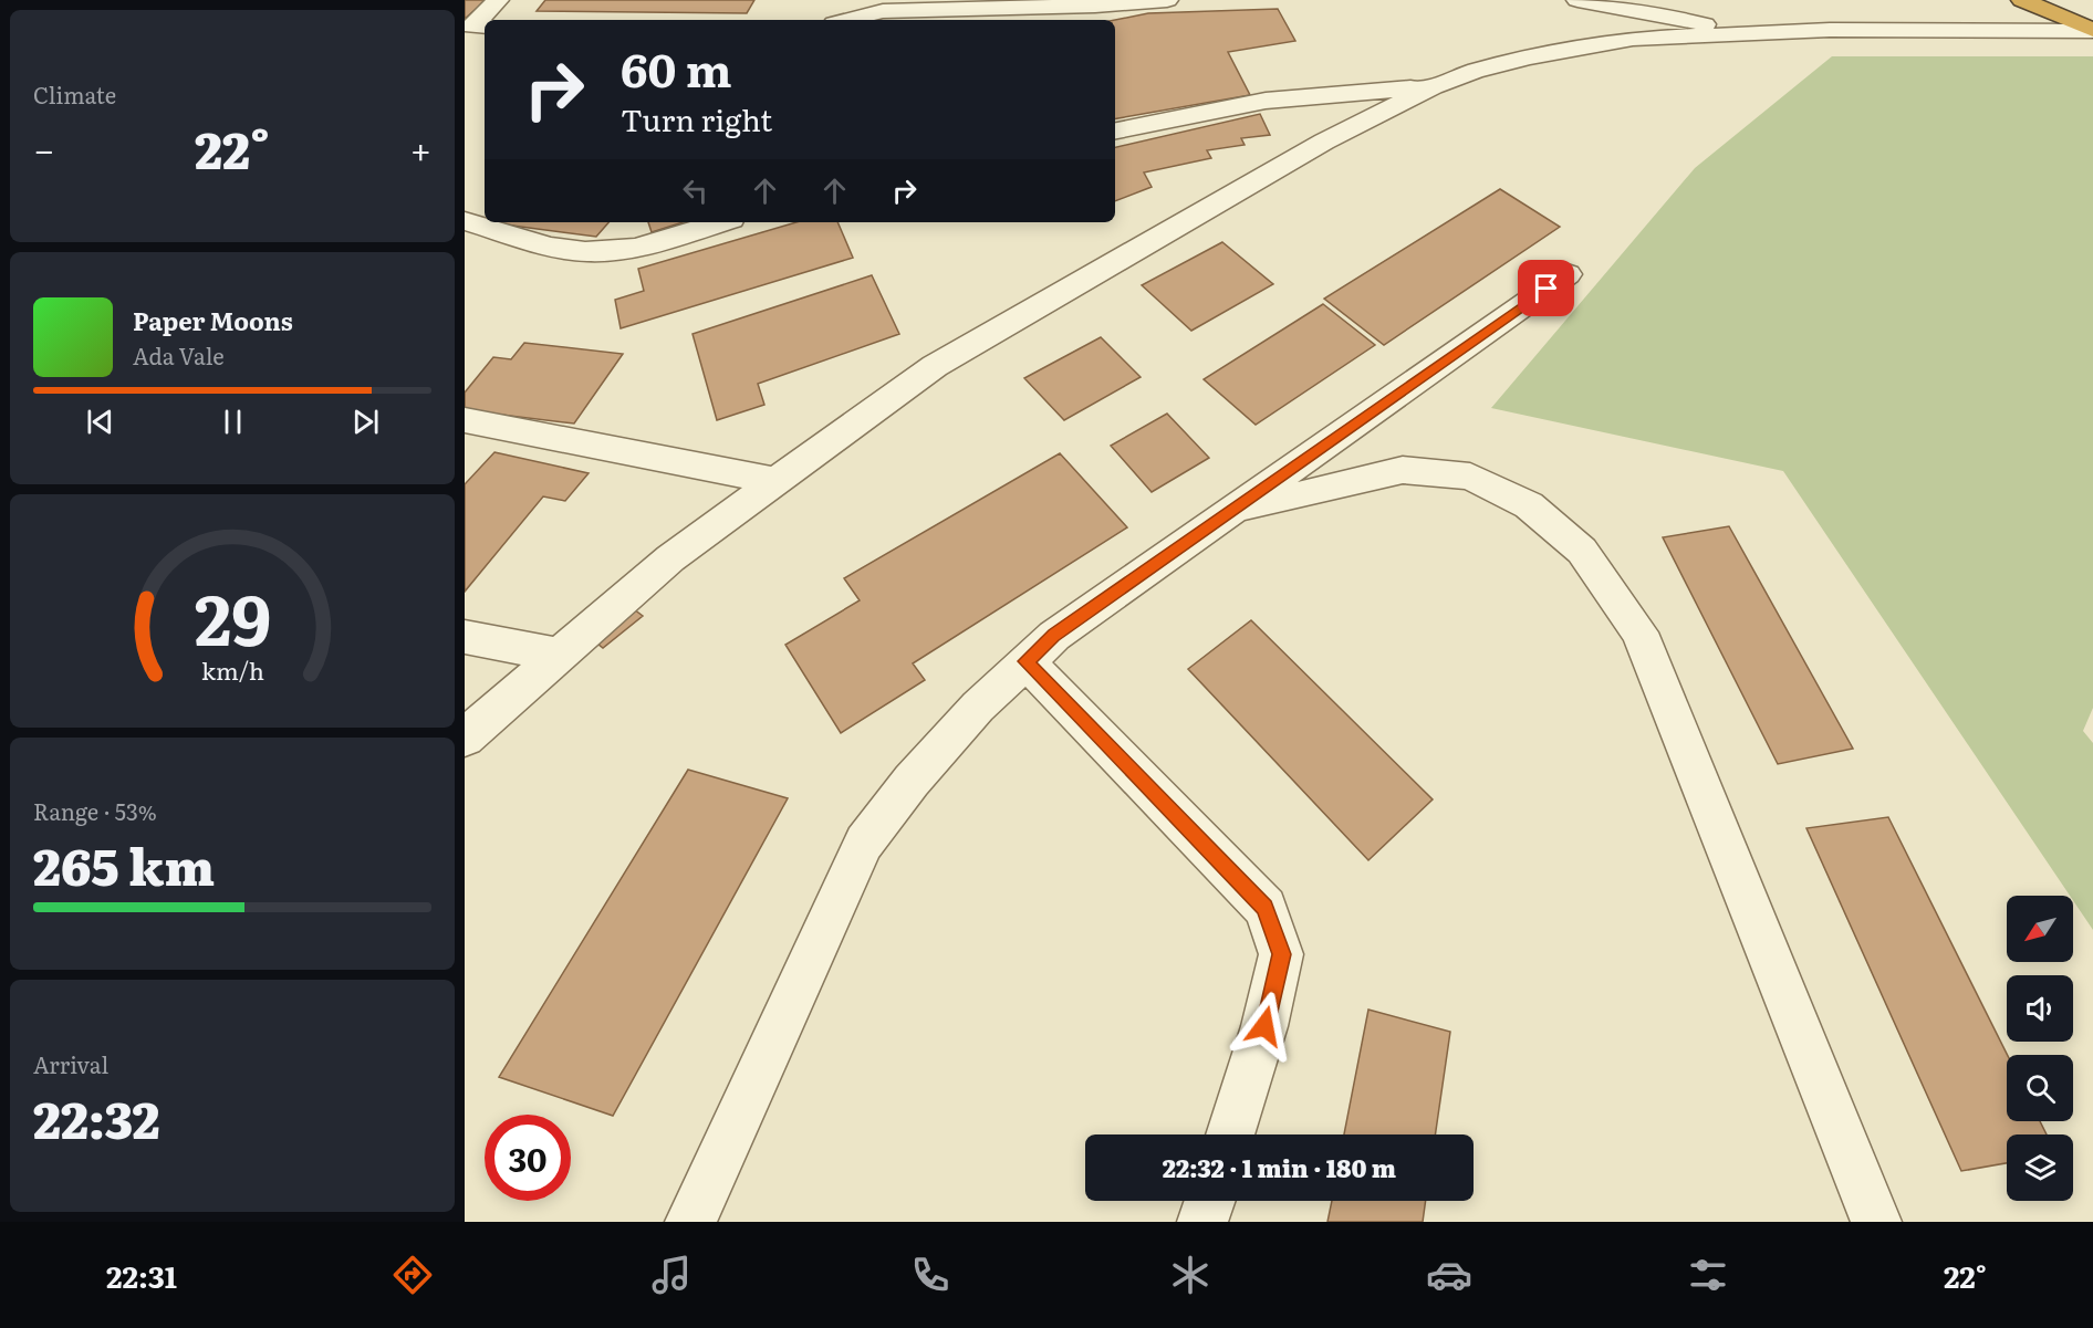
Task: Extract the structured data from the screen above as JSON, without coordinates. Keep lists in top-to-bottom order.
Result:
{
  "north": "bottom left",
  "page": {
    "tile": [
      "Climate",
      ["Range · 53%", "265 km"],
      ["Arrival", "22:32"]
    ],
    "turn": ["60 m", "Turn right"],
    "heat": ["−", "22°", "+"],
    "song": ["Paper Moons", "Ada Vale"],
    "limit": "30",
    "trip": "22:32 · 1 min · 180 m",
    "tabs": ["22:31", "22°"],
    "gauge": ["29", "km/h"]
  }
}
